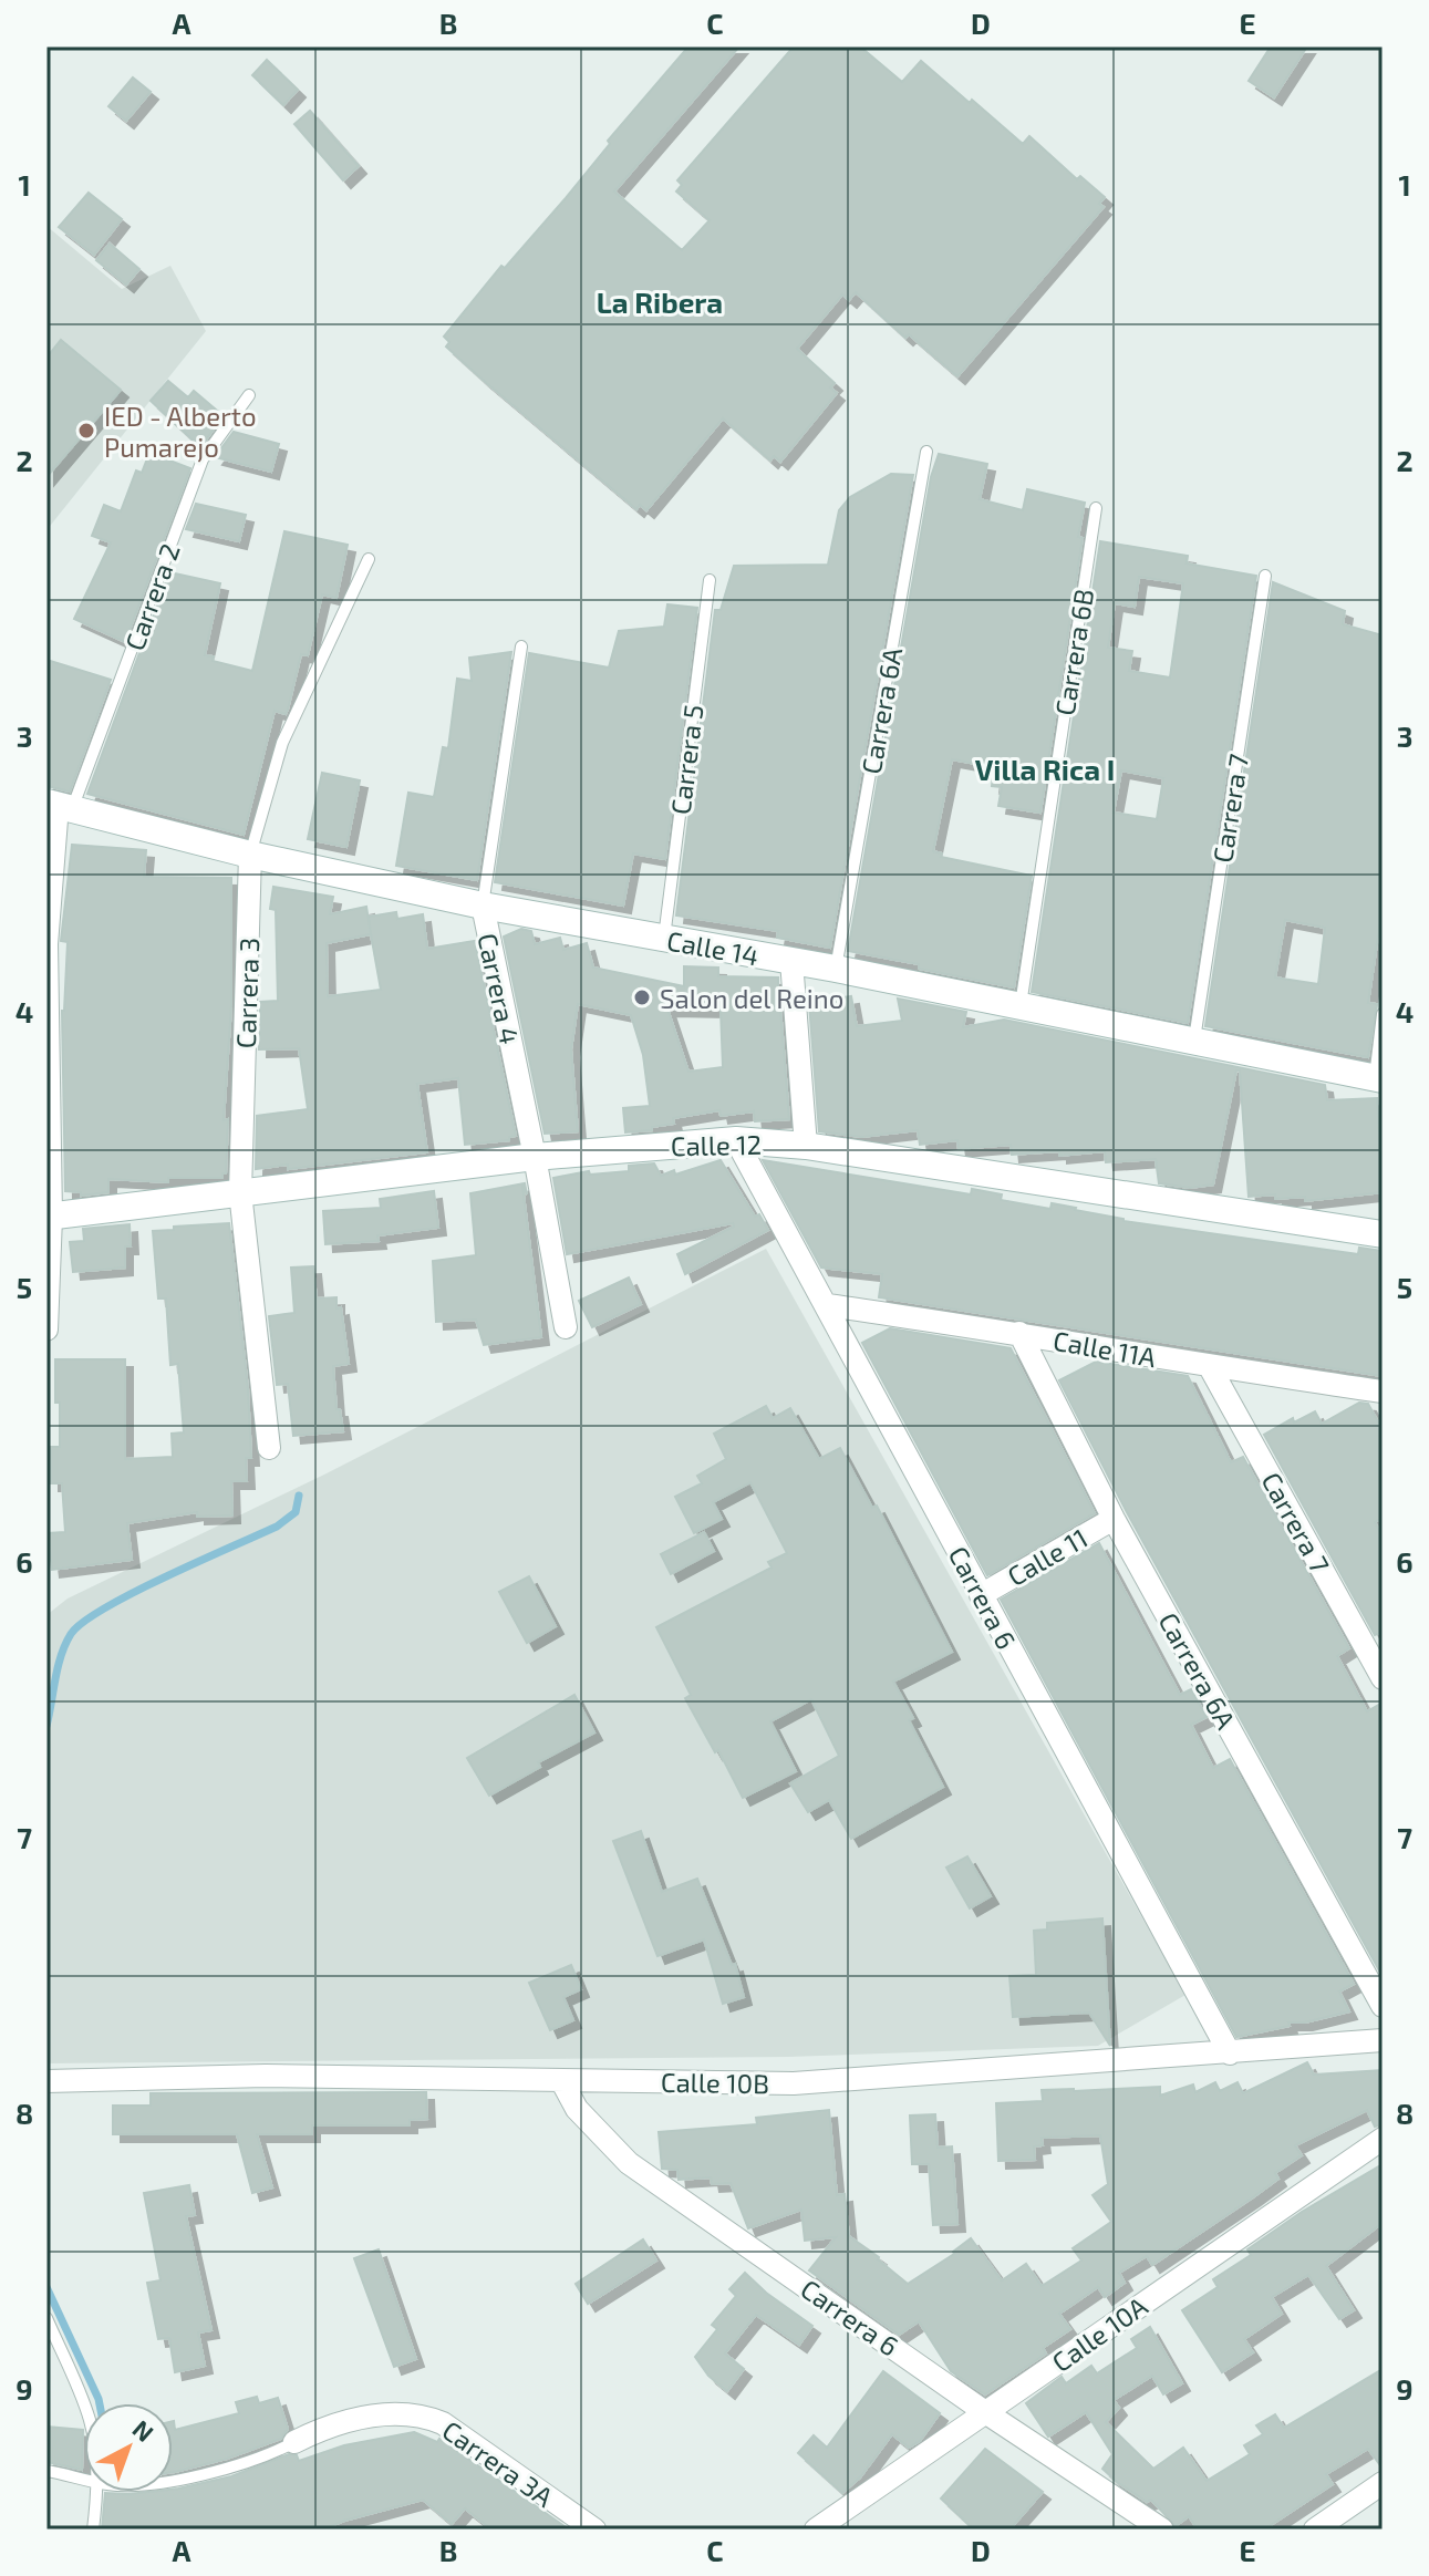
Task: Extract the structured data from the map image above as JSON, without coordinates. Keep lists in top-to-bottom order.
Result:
{
  "streets": {
    "street": [
      "Carrera 2",
      "Carrera 6A",
      "Carrera 7",
      "Calle 14",
      "Carrera 4",
      "Carrera 3",
      "Calle 12",
      "Calle 11A",
      "Calle 11",
      "Carrera 6",
      "Calle 10B",
      "Calle 10A",
      "Carrera 3A"
    ],
    "lane": ["Carrera 6B", "Carrera 5"]
  },
  "crossings": [
    ["Carrera 2", "Calle 14"],
    ["Carrera 2", "Calle 12"],
    ["Carrera 6B", "Calle 14"],
    ["Carrera 6A", "Calle 14"],
    ["Carrera 6A", "Calle 11A"],
    ["Carrera 6A", "Calle 11"],
    ["Carrera 5", "Calle 14"],
    ["Carrera 7", "Calle 14"],
    ["Carrera 7", "Calle 11A"],
    ["Calle 14", "Carrera 4"],
    ["Calle 14", "Carrera 3"],
    ["Carrera 4", "Calle 12"],
    ["Carrera 3", "Calle 12"],
    ["Calle 12", "Carrera 6"],
    ["Calle 11A", "Carrera 6"],
    ["Calle 11", "Carrera 6"],
    ["Carrera 6", "Calle 10B"],
    ["Carrera 6", "Calle 10A"]
  ],
  "districts": ["La Ribera", "Villa Rica I"],
  "places": ["IED - Alberto Pumarejo", "Salon del Reino"],
  "north": "top right",
  "grid": {
    "columns": [
      "A",
      "B",
      "C",
      "D",
      "E"
    ],
    "rows": [
      "1",
      "2",
      "3",
      "4",
      "5",
      "6",
      "7",
      "8",
      "9"
    ]
  }
}
